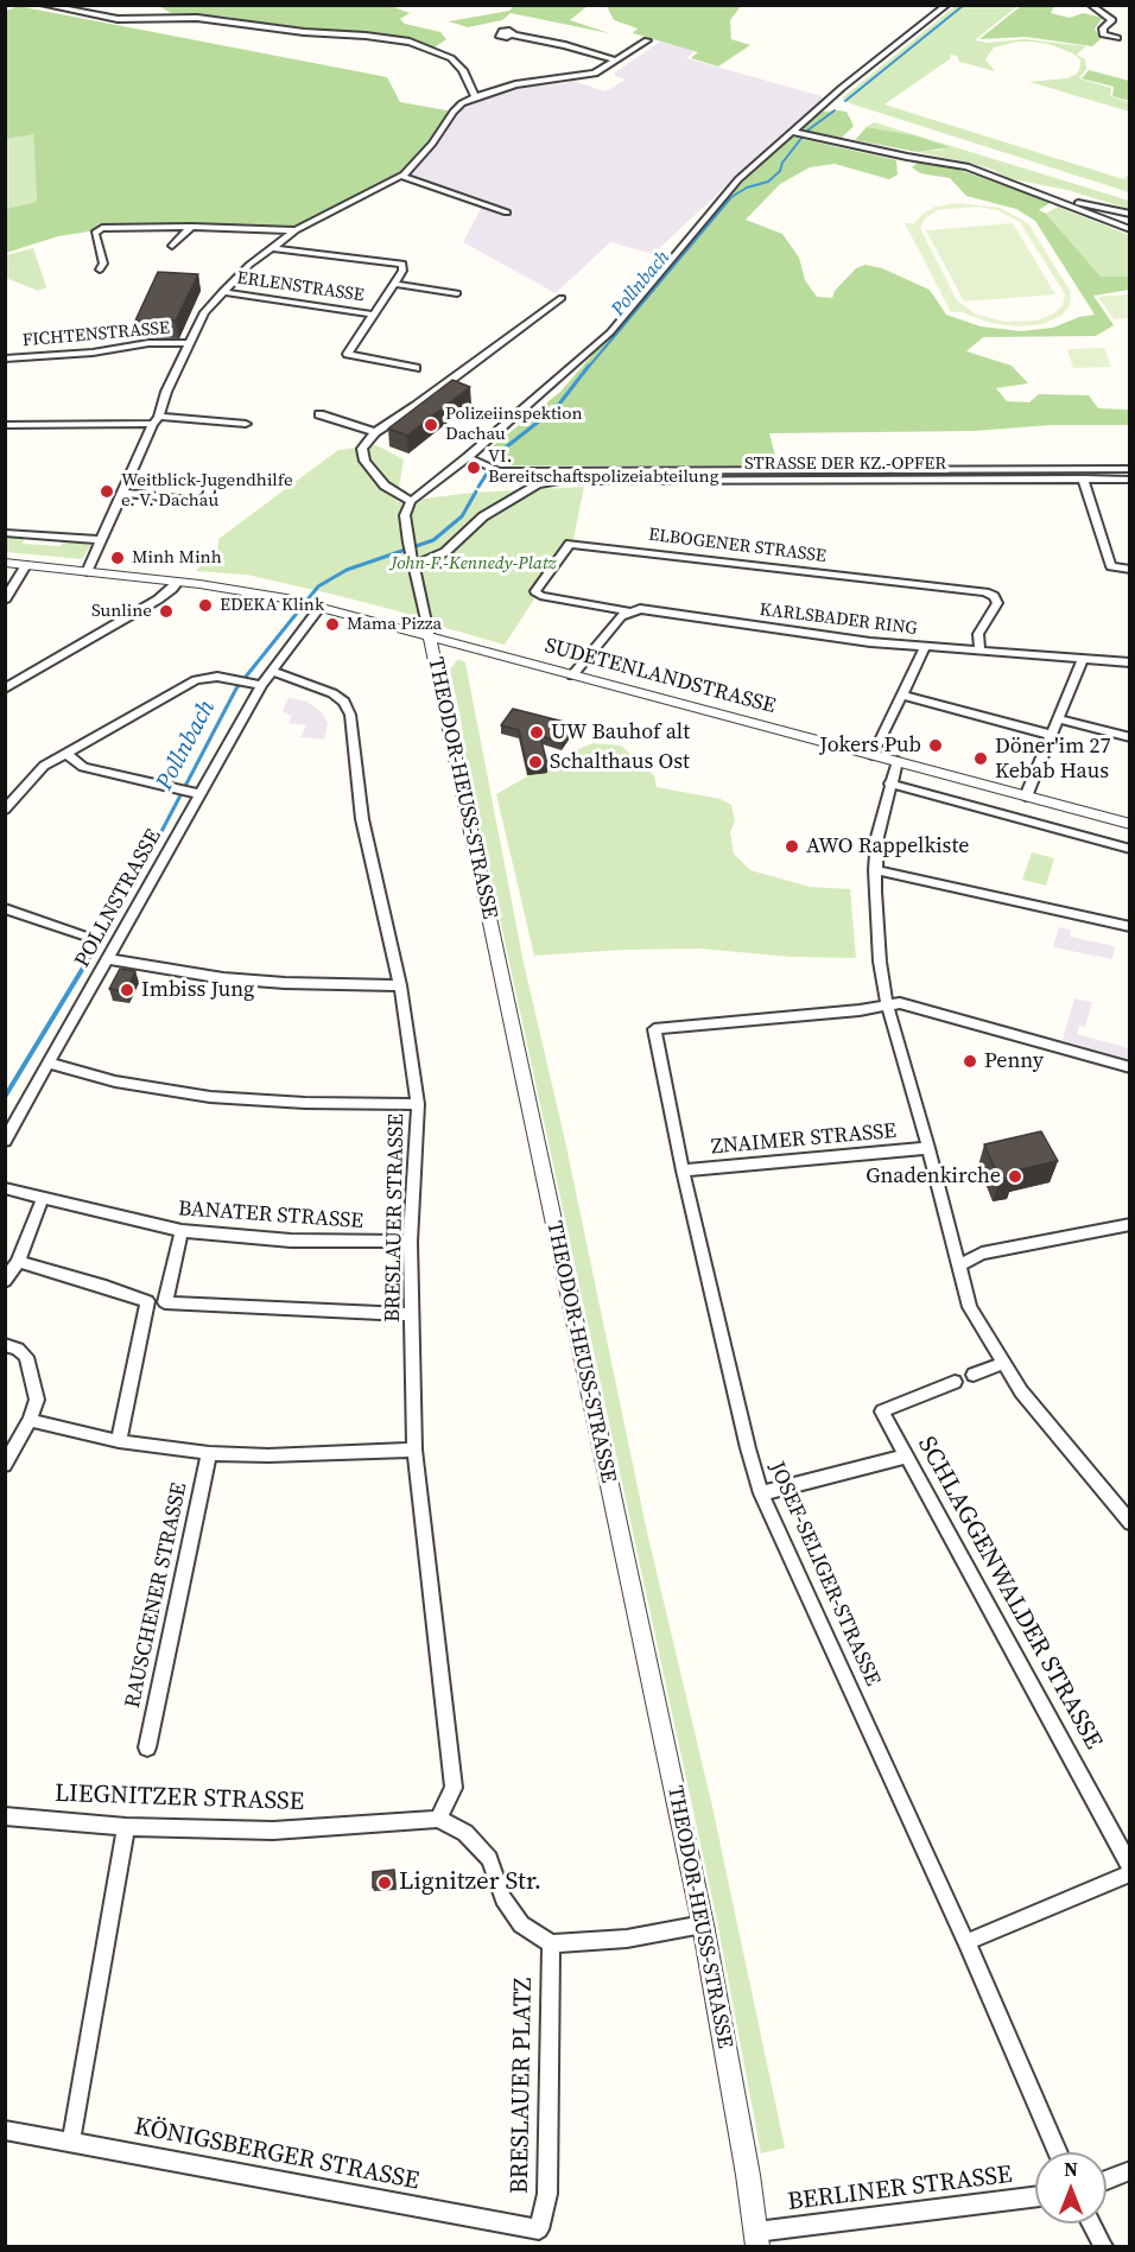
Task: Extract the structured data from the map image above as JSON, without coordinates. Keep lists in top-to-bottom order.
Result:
{
  "streets": {
    "street": [
      "ERLENSTRASSE",
      "FICHTENSTRASSE",
      "STRASSE DER KZ.-OPFER",
      "ELBOGENER STRASSE",
      "KARLSBADER RING",
      "SUDETENLANDSTRASSE",
      "THEODOR-HEUSS-STRASSE",
      "POLLNSTRASSE",
      "ZNAIMER STRASSE",
      "BANATER STRASSE",
      "BRESLAUER STRASSE",
      "JOSEF-SELIGER-STRASSE",
      "SCHLAGGENWALDER STRASSE",
      "RAUSCHENER STRASSE",
      "LIEGNITZER STRASSE",
      "BRESLAUER PLATZ",
      "KÖNIGSBERGER STRASSE",
      "BERLINER STRASSE"
    ]
  },
  "crossings": [
    ["STRASSE DER KZ.-OPFER", "THEODOR-HEUSS-STRASSE"],
    ["ELBOGENER STRASSE", "KARLSBADER RING"],
    ["SUDETENLANDSTRASSE", "THEODOR-HEUSS-STRASSE"],
    ["SUDETENLANDSTRASSE", "POLLNSTRASSE"],
    ["THEODOR-HEUSS-STRASSE", "BERLINER STRASSE"],
    ["POLLNSTRASSE", "BRESLAUER STRASSE"],
    ["ZNAIMER STRASSE", "JOSEF-SELIGER-STRASSE"],
    ["BANATER STRASSE", "BRESLAUER STRASSE"],
    ["BRESLAUER STRASSE", "LIEGNITZER STRASSE"],
    ["BRESLAUER PLATZ", "KÖNIGSBERGER STRASSE"]
  ],
  "water": ["Pollnbach"],
  "parks": ["John-F.-Kennedy-Platz"],
  "places": [
    "Polizeiinspektion Dachau",
    "VI. Bereitschaftspolizeiabteilung",
    "Weitblick-Jugendhilfe e. V. Dachau",
    "Minh Minh",
    "EDEKA Klink",
    "Sunline",
    "Mama Pizza",
    "UW Bauhof alt",
    "Jokers Pub",
    "Döner'im 27 Kebab Haus",
    "Schalthaus Ost",
    "AWO Rappelkiste",
    "Imbiss Jung",
    "Penny",
    "Gnadenkirche",
    "Lignitzer Str."
  ],
  "north": "top"
}
